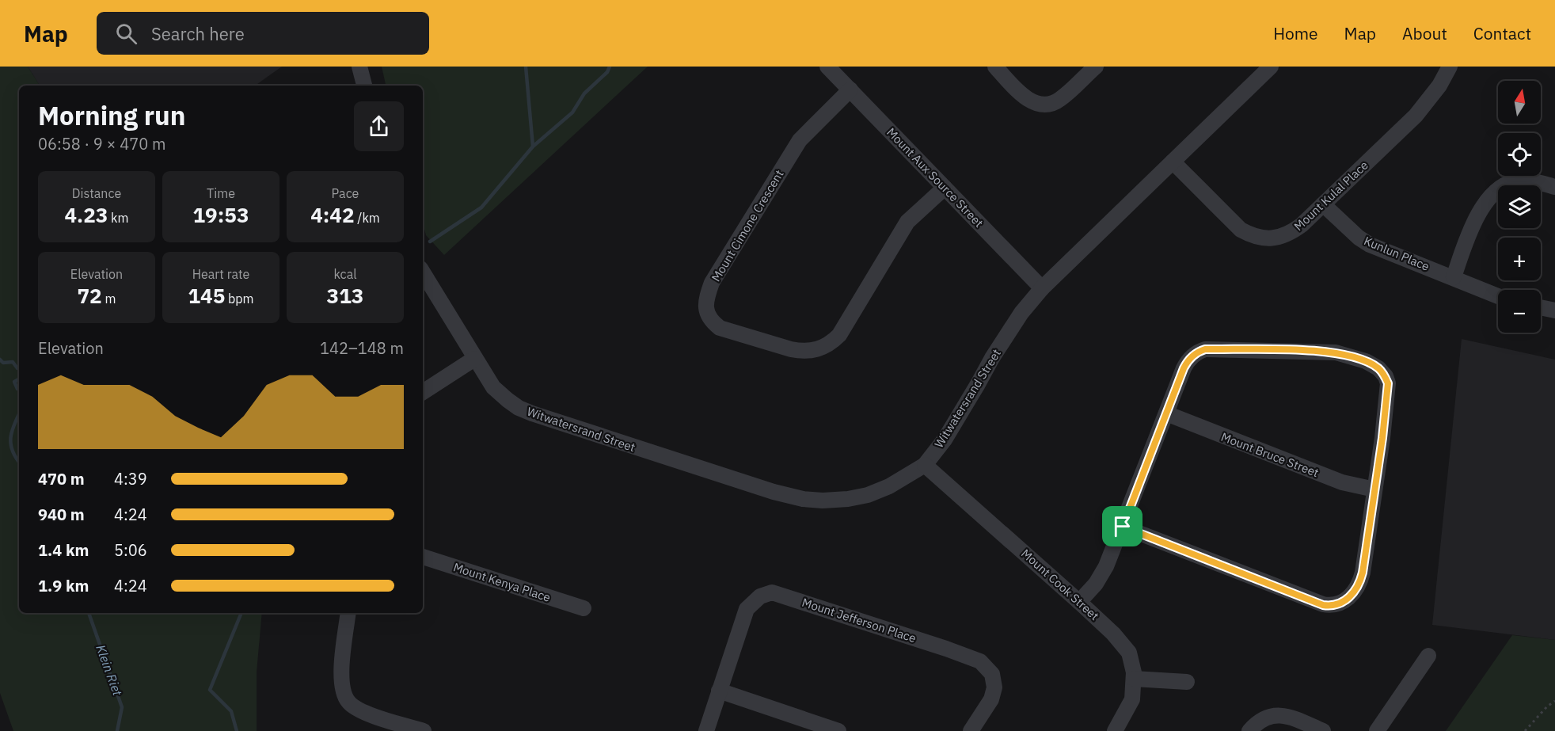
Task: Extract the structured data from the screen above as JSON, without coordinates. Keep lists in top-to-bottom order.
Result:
{
  "streets": {
    "street": [
      "Mount Aux Source Street",
      "Mount Kulal Place",
      "Mount Cimone Crescent",
      "Kunlun Place",
      "Witwatersrand Street",
      "Mount Bruce Street",
      "Mount Kenya Place",
      "Mount Cook Street",
      "Mount Jefferson Place"
    ]
  },
  "crossings": [
    ["Mount Aux Source Street", "Mount Cimone Crescent"],
    ["Mount Aux Source Street", "Witwatersrand Street"],
    ["Mount Kulal Place", "Kunlun Place"],
    ["Mount Kulal Place", "Witwatersrand Street"],
    ["Witwatersrand Street", "Mount Cook Street"]
  ],
  "water": ["Klein Riet"],
  "north": "top",
  "page": {
    "header": "Map",
    "search": "Search here",
    "nav": [
      "Home",
      "Map",
      "About",
      "Contact"
    ],
    "map_buttons": ["+", "−"],
    "heading": ["Morning run", "06:58 · 9 × 470 m"],
    "stats": [
      ["Distance", "4.23 km"],
      ["Time", "19:53"],
      ["Pace", "4:42 /km"],
      ["Elevation", "72 m"],
      ["Heart rate", "145 bpm"],
      ["kcal", "313"]
    ],
    "chart": ["Elevation", "142–148 m"],
    "list": [
      {
        "name": "470 m",
        "note": "4:39"
      },
      {
        "name": "940 m",
        "note": "4:24"
      },
      {
        "name": "1.4 km",
        "note": "5:06"
      },
      {
        "name": "1.9 km",
        "note": "4:24"
      }
    ]
  }
}
